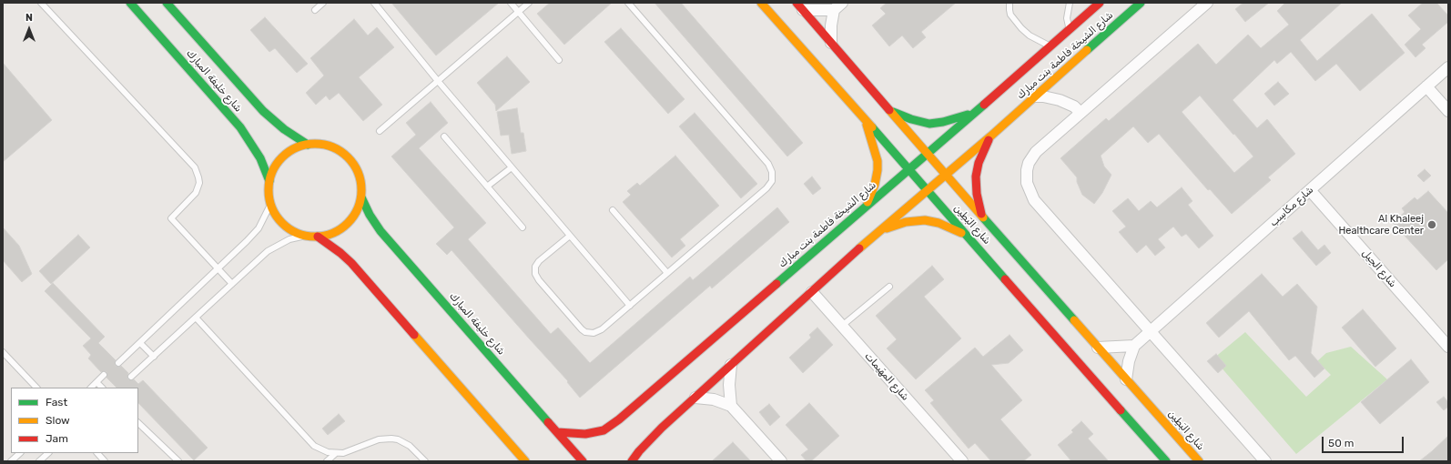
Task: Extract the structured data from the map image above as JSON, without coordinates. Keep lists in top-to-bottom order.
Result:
{
  "streets": {
    "main road": ["شارع الشيخة فاطمة بنت مبارك", "شارع خليفة المبارك", "شارع البَطِين"],
    "street": ["شارع مكاسِب", "شارع الحِيل", "شارع المهَيمات"]
  },
  "crossings": [
    ["شارع الشيخة فاطمة بنت مبارك", "شارع خليفة المبارك"],
    ["شارع الشيخة فاطمة بنت مبارك", "شارع البَطِين"],
    ["شارع الشيخة فاطمة بنت مبارك", "شارع المهَيمات"],
    ["شارع مكاسِب", "شارع البَطِين"],
    ["شارع مكاسِب", "شارع الحِيل"]
  ],
  "places": ["Al Khaleej Healthcare Center"],
  "legend": ["Fast", "Slow", "Jam"],
  "scale_bar": "50 m",
  "north": "top"
}
